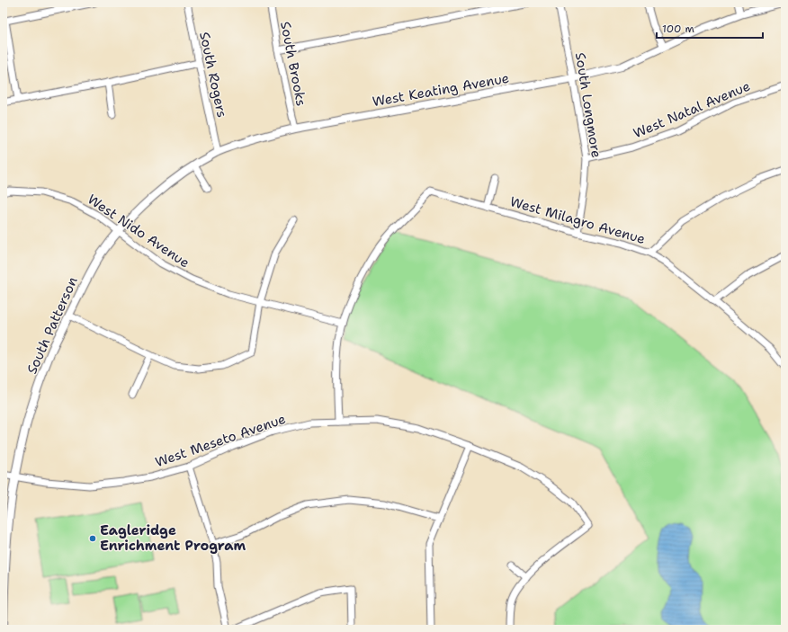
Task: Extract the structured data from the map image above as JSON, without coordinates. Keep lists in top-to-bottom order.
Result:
{
  "streets": {
    "street": [
      "South Brooks",
      "South Rogers",
      "West Keating Avenue",
      "South Longmore",
      "West Natal Avenue",
      "West Milagro Avenue",
      "West Nido Avenue",
      "South Patterson",
      "West Meseto Avenue"
    ]
  },
  "crossings": [
    ["South Brooks", "West Keating Avenue"],
    ["South Rogers", "West Keating Avenue"],
    ["West Keating Avenue", "South Longmore"],
    ["West Keating Avenue", "West Nido Avenue"],
    ["West Keating Avenue", "South Patterson"],
    ["South Longmore", "West Natal Avenue"],
    ["South Longmore", "West Milagro Avenue"],
    ["West Milagro Avenue", "West Nido Avenue"],
    ["West Nido Avenue", "South Patterson"],
    ["South Patterson", "West Meseto Avenue"]
  ],
  "places": ["Eagleridge Enrichment Program"],
  "scale_bar": "100 m"
}
